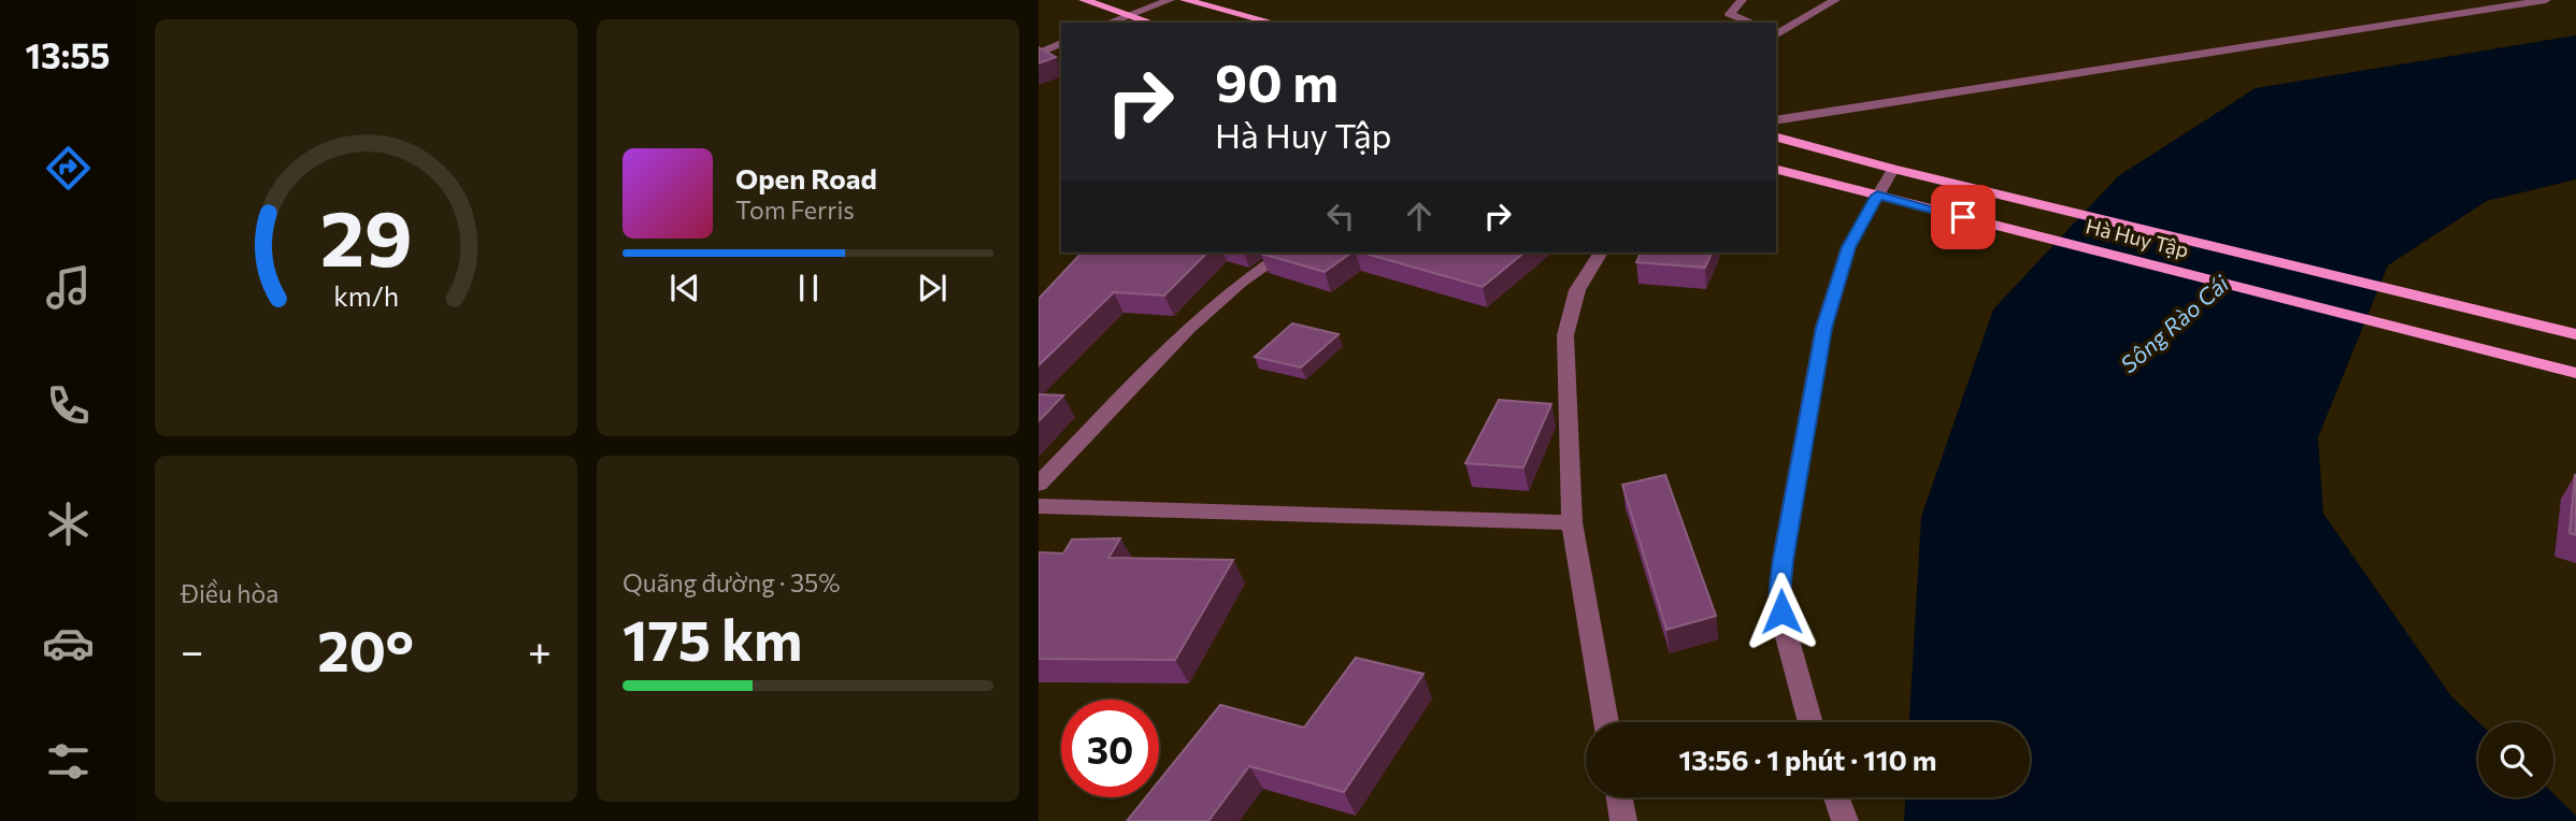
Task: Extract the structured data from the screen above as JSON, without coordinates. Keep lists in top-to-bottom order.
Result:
{
  "streets": {
    "main road": ["Hà Huy Tập"]
  },
  "water": ["Sông Rào Cái"],
  "page": {
    "tabs": "13:55",
    "turn": ["90 m", "Hà Huy Tập"],
    "song": ["Open Road", "Tom Ferris"],
    "tile": [
      "Điều hòa",
      ["Quãng đường · 35%", "175 km"]
    ],
    "heat": ["−", "20°", "+"],
    "limit": "30",
    "trip": "13:56 · 1 phút · 110 m",
    "gauge": ["29", "km/h"]
  }
}
